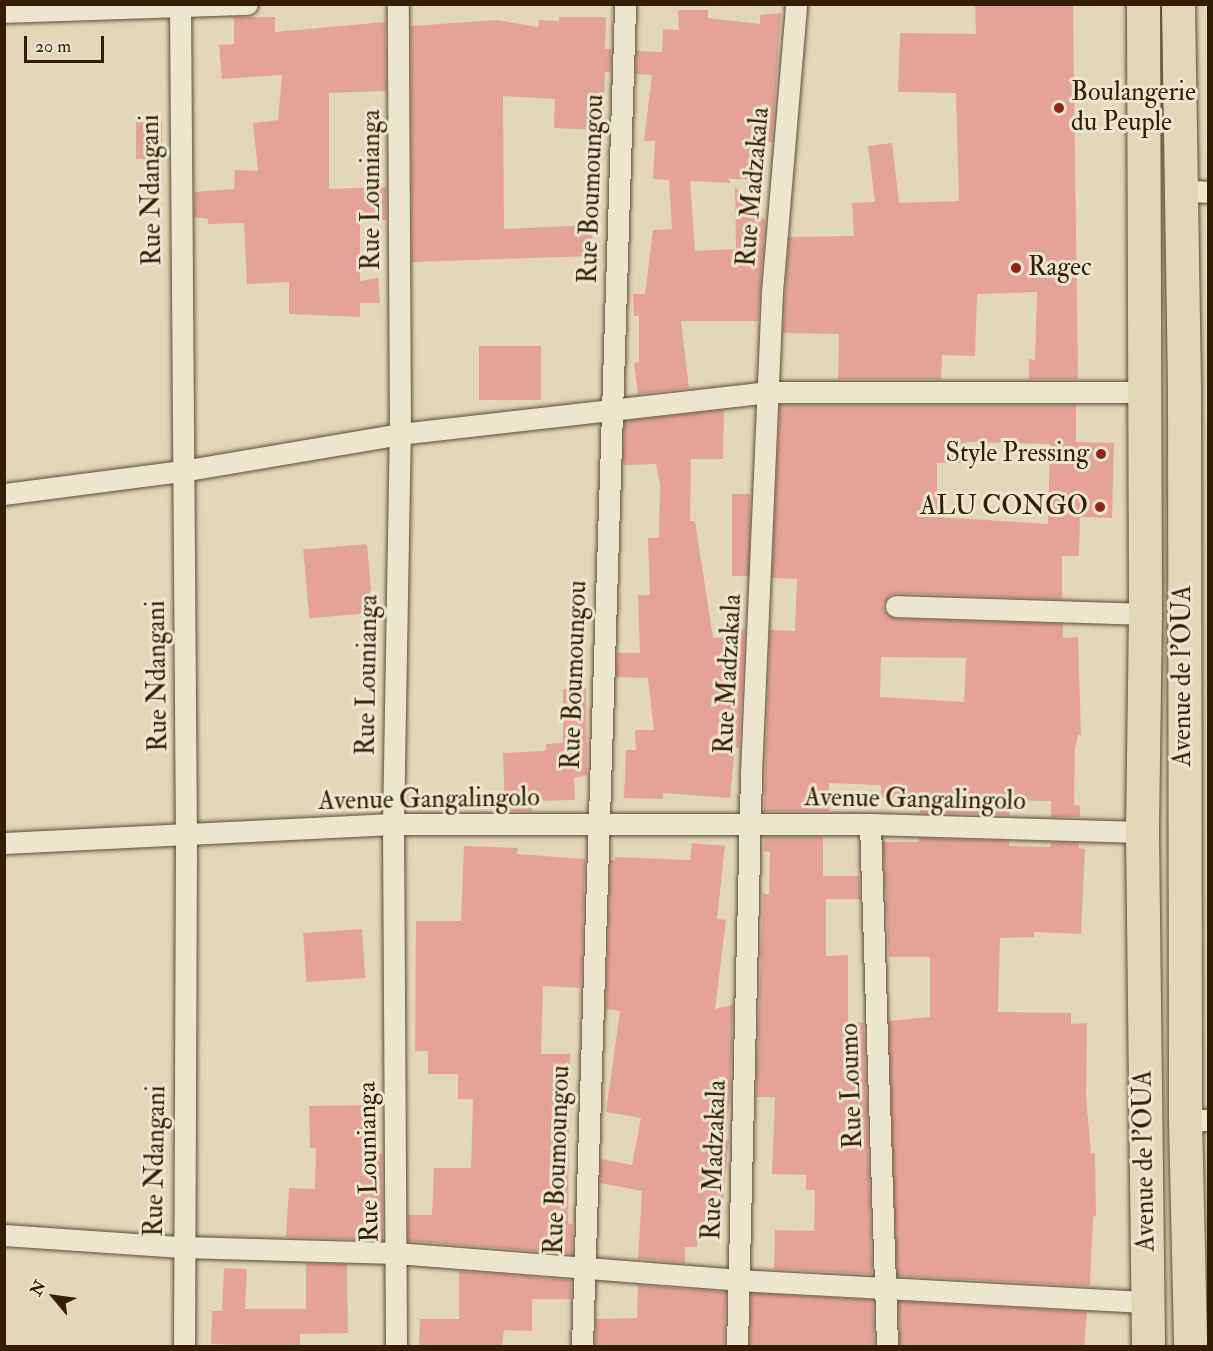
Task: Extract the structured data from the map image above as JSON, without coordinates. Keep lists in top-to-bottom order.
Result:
{
  "streets": {
    "main road": ["Avenue de l'OUA"],
    "street": [
      "Rue Madzakala",
      "Rue Boumoungou",
      "Rue Ndangani",
      "Rue Lounianga",
      "Avenue Gangalingolo",
      "Rue Loumo"
    ]
  },
  "crossings": [
    ["Rue Madzakala", "Avenue Gangalingolo"],
    ["Rue Boumoungou", "Avenue Gangalingolo"],
    ["Rue Ndangani", "Avenue Gangalingolo"],
    ["Rue Lounianga", "Avenue Gangalingolo"],
    ["Avenue de l'OUA", "Avenue Gangalingolo"],
    ["Avenue Gangalingolo", "Rue Loumo"]
  ],
  "places": [
    "Boulangerie du Peuple",
    "Ragec",
    "Style Pressing",
    "ALU CONGO"
  ],
  "scale_bar": "20 m",
  "north": "top left"
}
